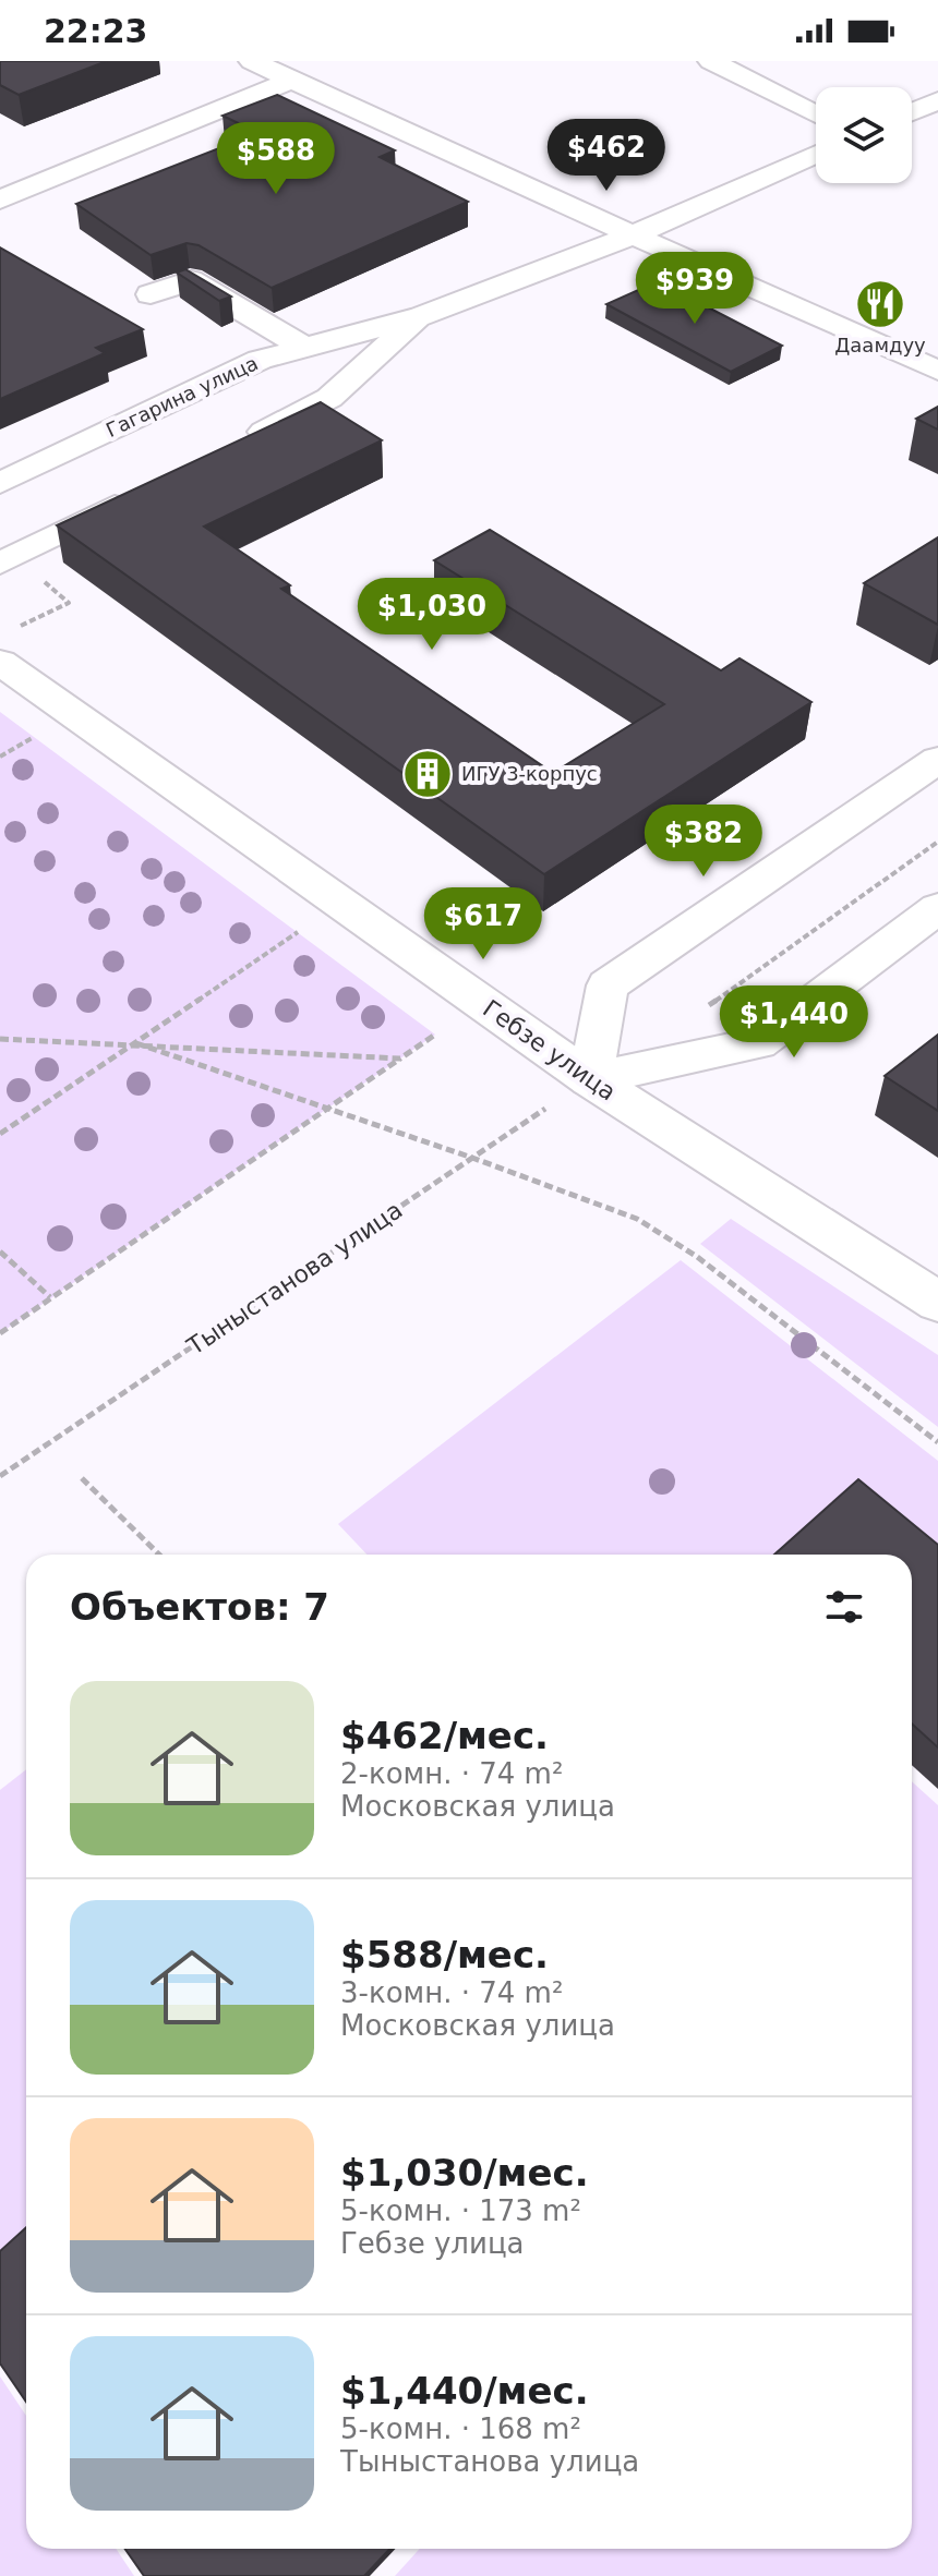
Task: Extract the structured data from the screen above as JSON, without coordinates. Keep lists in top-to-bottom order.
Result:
{
  "streets": {
    "street": ["Гагарина улица", "Гебзе улица"],
    "path": ["Тыныстанова улица"]
  },
  "crossings": [
    ["Гебзе улица", "Тыныстанова улица"]
  ],
  "places": {
    "restaurant": ["Даамдуу"],
    "building": ["ИГУ 3-корпус"]
  },
  "page": {
    "status": "22:23",
    "price": [
      "$462",
      "$588",
      "$939",
      "$1,030",
      "$382",
      "$617",
      "$1,440"
    ],
    "heading": "Объектов: 7",
    "list": [
      {
        "name": "$462/мес.",
        "note": "2-комн. · 74 m² · Московская улица"
      },
      {
        "name": "$588/мес.",
        "note": "3-комн. · 74 m² · Московская улица"
      },
      {
        "name": "$1,030/мес.",
        "note": "5-комн. · 173 m² · Гебзе улица"
      },
      {
        "name": "$1,440/мес.",
        "note": "5-комн. · 168 m² · Тыныстанова улица"
      }
    ]
  }
}
